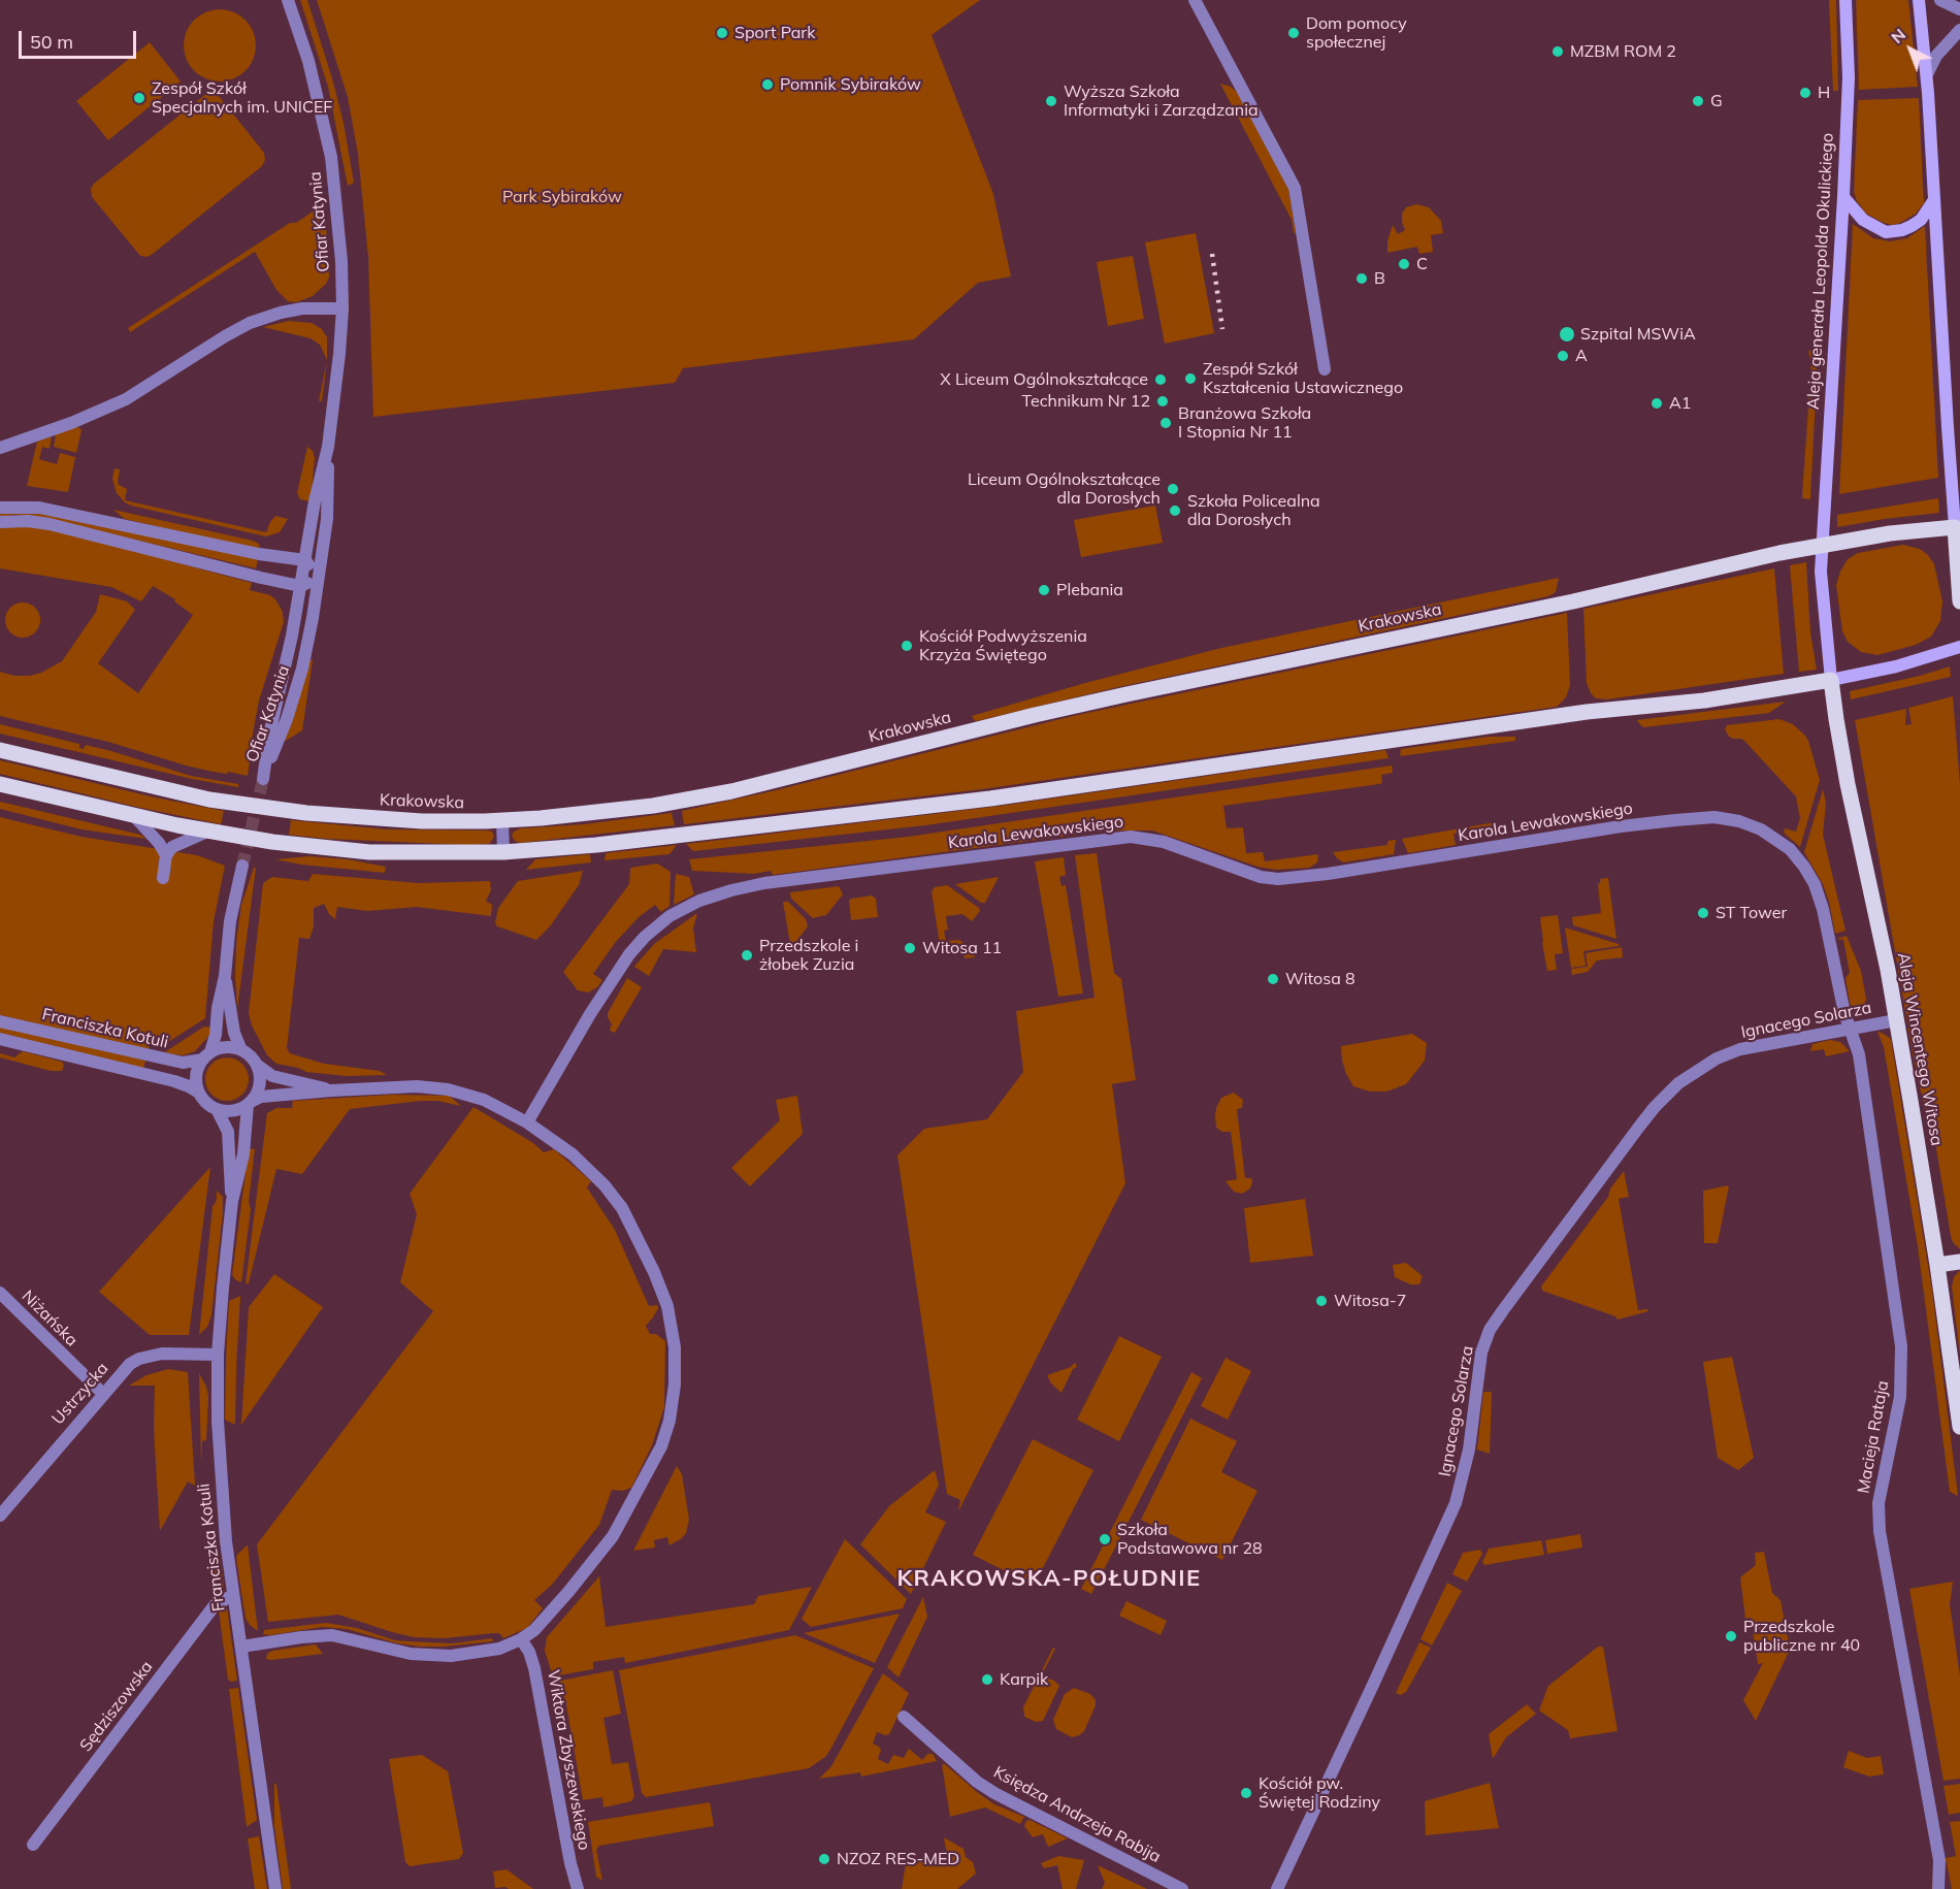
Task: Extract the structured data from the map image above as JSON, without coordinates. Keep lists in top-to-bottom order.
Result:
{
  "streets": {
    "main road": ["Aleja generała Leopolda Okulickiego", "Krakowska", "Aleja Wincentego Witosa"],
    "street": [
      "Ofiar Katynia",
      "Karola Lewakowskiego",
      "Ignacego Solarza",
      "Franciszka Kotuli",
      "Niżańska",
      "Ustrzycka",
      "Macieja Rataja",
      "Sędziszowska",
      "Wiktora Zbyszewskiego",
      "Księdza Andrzeja Rabija"
    ]
  },
  "crossings": [
    ["Aleja generała Leopolda Okulickiego", "Krakowska"],
    ["Aleja generała Leopolda Okulickiego", "Aleja Wincentego Witosa"],
    ["Karola Lewakowskiego", "Ignacego Solarza"],
    ["Karola Lewakowskiego", "Macieja Rataja"],
    ["Ignacego Solarza", "Aleja Wincentego Witosa"],
    ["Ignacego Solarza", "Macieja Rataja"],
    ["Franciszka Kotuli", "Ustrzycka"],
    ["Franciszka Kotuli", "Sędziszowska"],
    ["Niżańska", "Ustrzycka"]
  ],
  "districts": ["KRAKOWSKA-POŁUDNIE"],
  "parks": ["Park Sybiraków"],
  "places": [
    "Sport Park",
    "Dom pomocy społecznej",
    "MZBM ROM 2",
    "Pomnik Sybiraków",
    "H",
    "Zespół Szkół Specjalnych im. UNICEF",
    "Wyższa Szkoła Informatyki i Zarządzania",
    "G",
    "C",
    "B",
    "Szpital MSWiA",
    "A",
    "Zespół Szkół Kształcenia Ustawicznego",
    "X Liceum Ogólnokształcące",
    "Technikum Nr 12",
    "A1",
    "Branżowa Szkoła I Stopnia Nr 11",
    "Liceum Ogólnokształcące dla Dorosłych",
    "Szkoła Policealna dla Dorosłych",
    "Plebania",
    "Kościół Podwyższenia Krzyża Świętego",
    "ST Tower",
    "Witosa 11",
    "Przedszkole i żłobek Zuzia",
    "Witosa 8",
    "Witosa-7",
    "Szkoła Podstawowa nr 28",
    "Przedszkole publiczne nr 40",
    "Karpik",
    "Kościół pw. Świętej Rodziny",
    "NZOZ RES-MED"
  ],
  "scale_bar": "50 m",
  "north": "top left"
}
